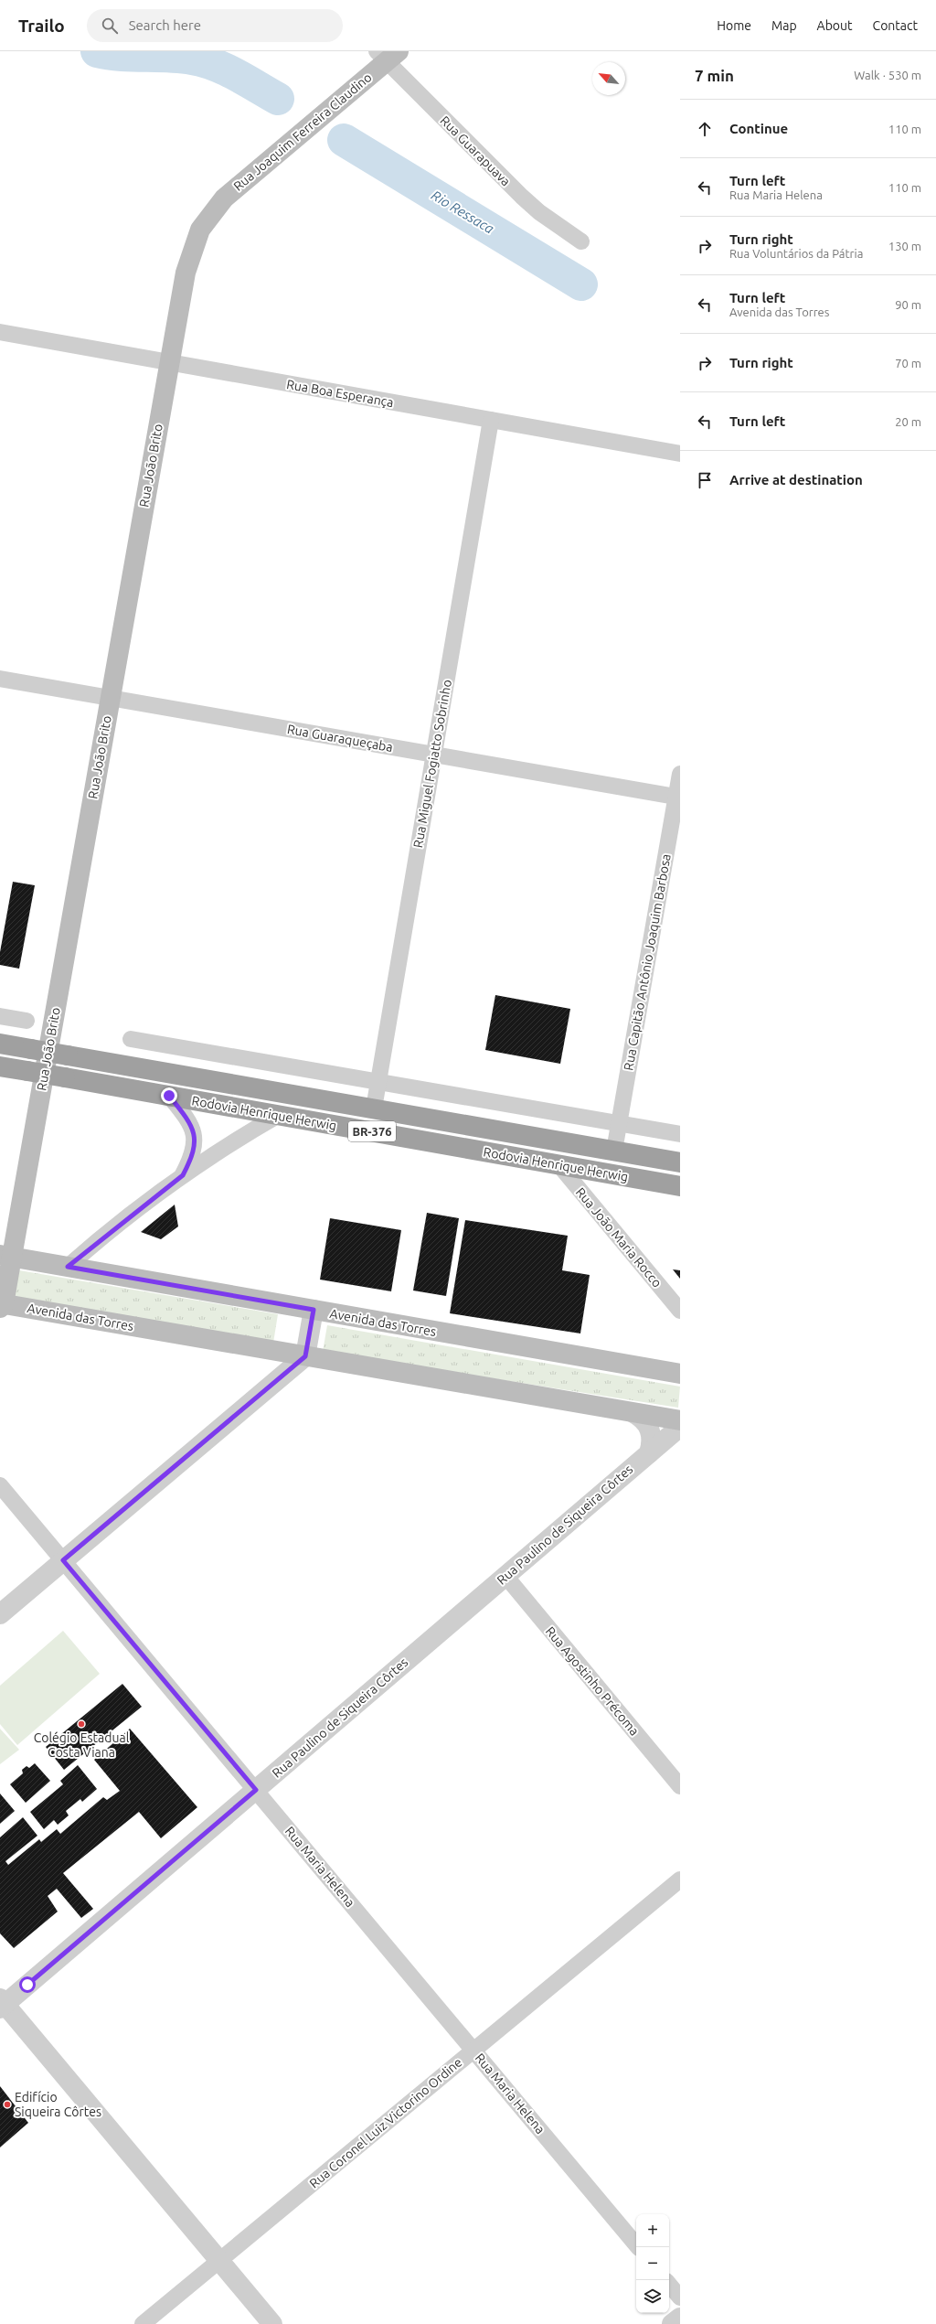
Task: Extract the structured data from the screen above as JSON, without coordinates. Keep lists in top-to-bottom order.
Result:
{
  "streets": {
    "highway": ["Rodovia Henrique Herwig", "BR-376"],
    "main road": ["Rua Joaquim Ferreira Claudino", "Rua João Brito", "Avenida das Torres"],
    "street": [
      "Rua Guarapuava",
      "Rua Boa Esperança",
      "Rua Guaraqueçaba",
      "Rua Miguel Fogiatto Sobrinho",
      "Rua Capitão Antônio Joaquim Barbosa",
      "Rua João Maria Rocco",
      "Rua Paulino de Siqueira Côrtes",
      "Rua Agostinho Précoma",
      "Rua Maria Helena",
      "Rua Coronel Luiz Victorino Ordine"
    ]
  },
  "crossings": [
    ["Rua Joaquim Ferreira Claudino", "Rua Guarapuava"],
    ["Rua Joaquim Ferreira Claudino", "Rua João Brito"],
    ["Rua Boa Esperança", "Rua João Brito"],
    ["Rua Boa Esperança", "Rua Miguel Fogiatto Sobrinho"],
    ["Rua João Brito", "Rua Guaraqueçaba"],
    ["Rua João Brito", "Avenida das Torres"],
    ["Rua Guaraqueçaba", "Rua Miguel Fogiatto Sobrinho"],
    ["Rua Guaraqueçaba", "Rua Capitão Antônio Joaquim Barbosa"],
    ["Rua Miguel Fogiatto Sobrinho", "Rodovia Henrique Herwig"],
    ["Rua Capitão Antônio Joaquim Barbosa", "Rodovia Henrique Herwig"],
    ["Rodovia Henrique Herwig", "Rua João Maria Rocco"],
    ["Rua Paulino de Siqueira Côrtes", "Rua Agostinho Précoma"],
    ["Rua Paulino de Siqueira Côrtes", "Rua Maria Helena"],
    ["Rua Maria Helena", "Rua Coronel Luiz Victorino Ordine"]
  ],
  "water": ["Rio Ressaca"],
  "places": ["Colégio Estadual Costa Viana", "Edifício Siqueira Côrtes"],
  "north": "top left",
  "page": {
    "header": "Trailo",
    "search": "Search here",
    "nav": [
      "Home",
      "Map",
      "About",
      "Contact"
    ],
    "heading": ["7 min", "Walk · 530 m"],
    "list": [
      ["Continue", "110 m"],
      ["Turn left", "Rua Maria Helena", "110 m"],
      ["Turn right", "Rua Voluntários da Pátria", "130 m"],
      ["Turn left", "Avenida das Torres", "90 m"],
      ["Turn right", "70 m"],
      ["Turn left", "20 m"],
      "Arrive at destination"
    ],
    "map_buttons": ["+", "−"]
  }
}
